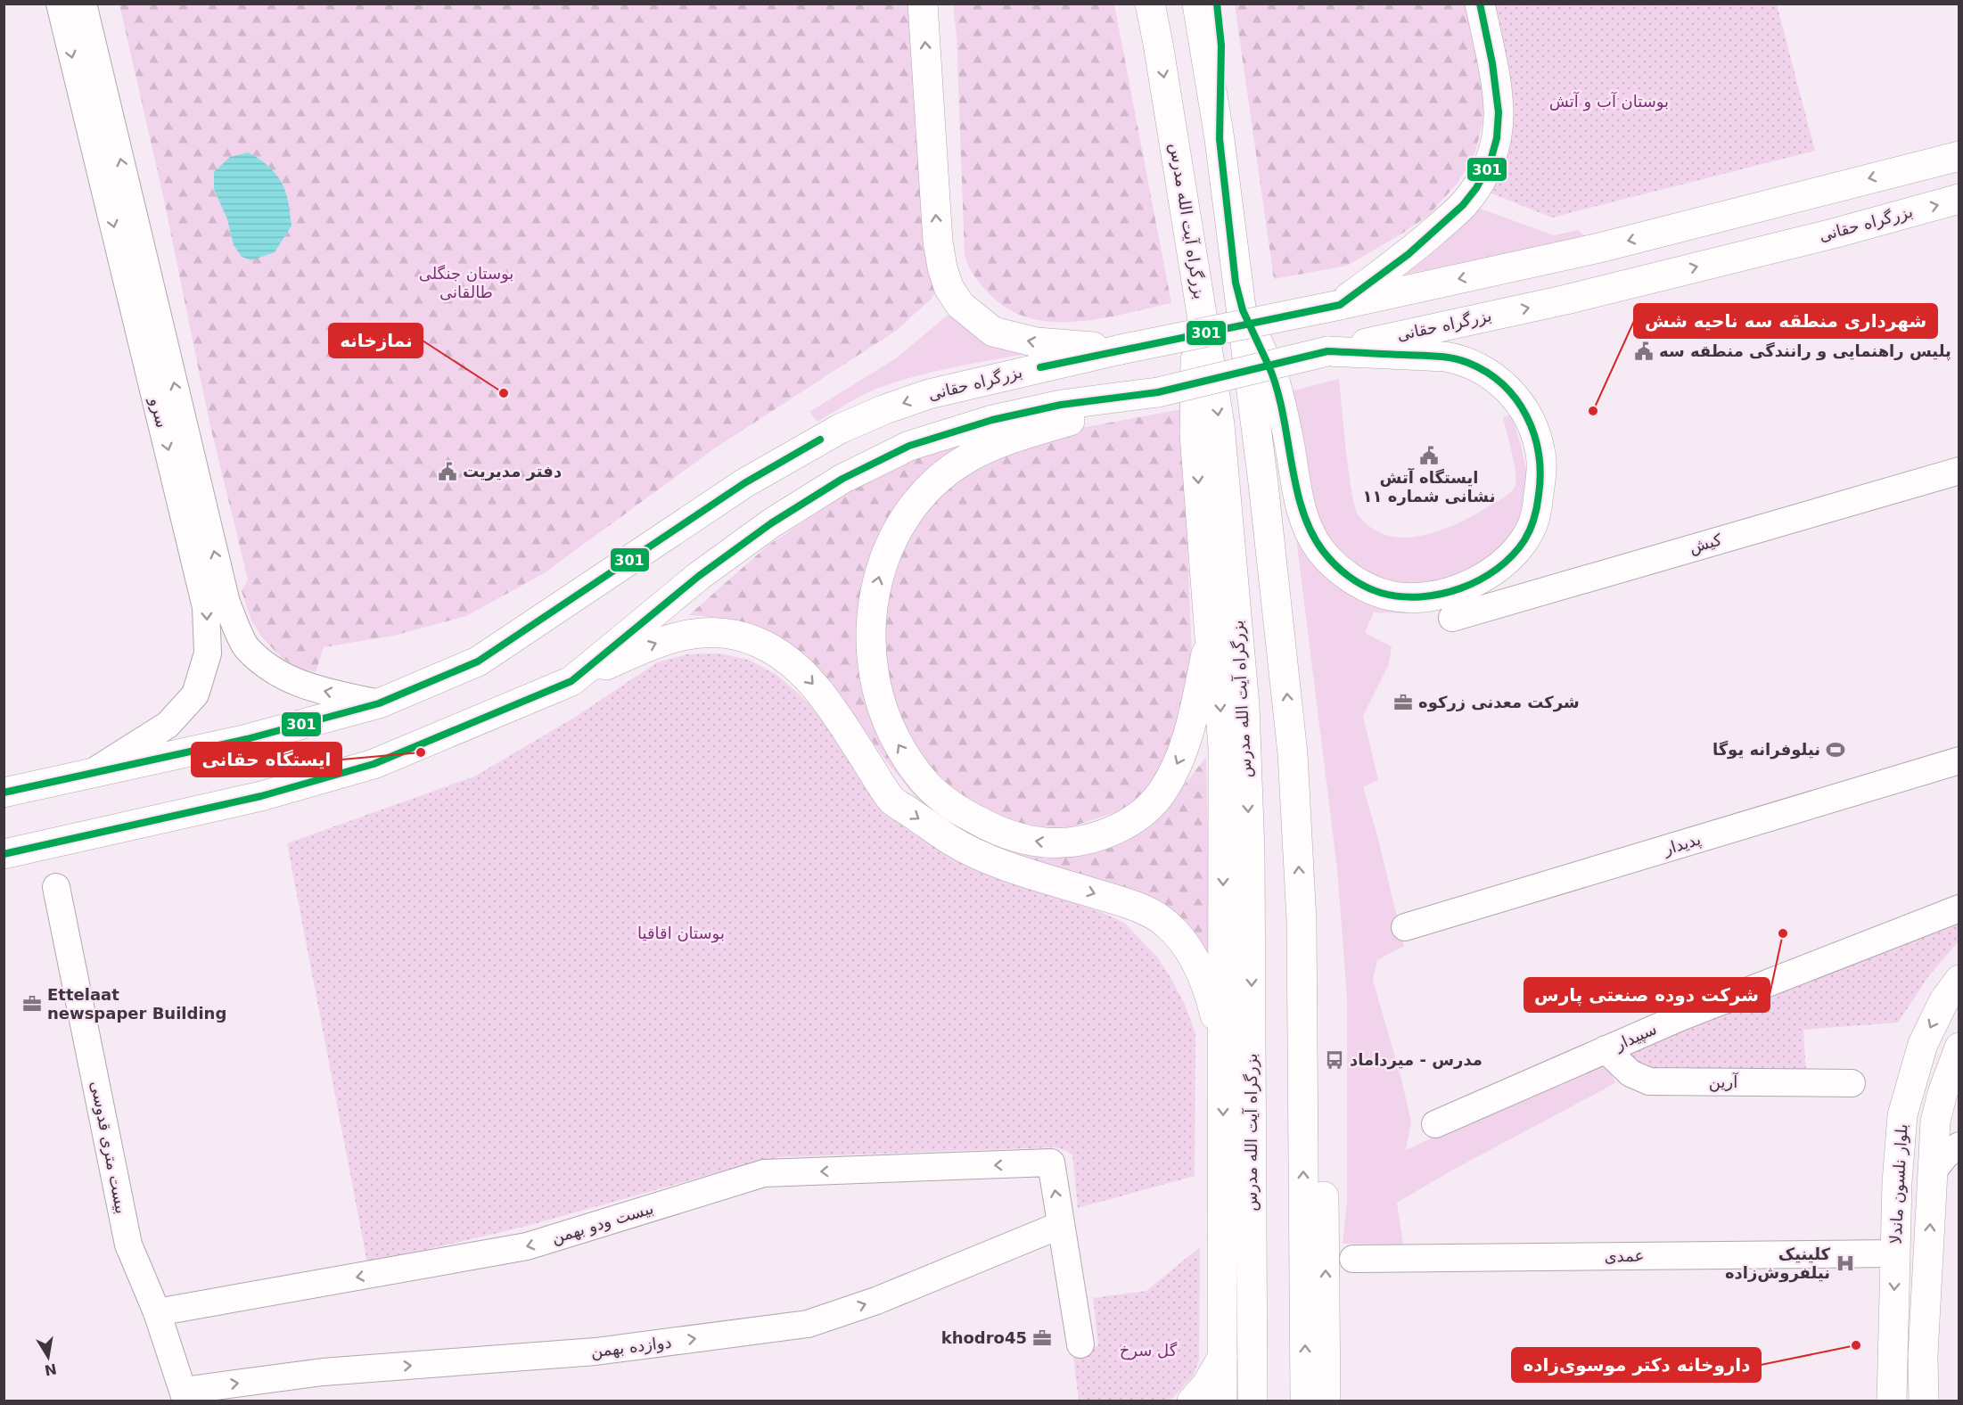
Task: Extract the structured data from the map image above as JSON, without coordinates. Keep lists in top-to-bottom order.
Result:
{
  "streets": {
    "main road": ["بزرگراه آیت الله مدرس", "بزرگراه حقانی", "بلوار نلسون ماندلا"],
    "street": [
      "سرو",
      "کیش",
      "پدیدار",
      "سپیدار",
      "آرین",
      "بیست متری قدوسی",
      "بیست ودو بهمن",
      "عمدی",
      "دوازده بهمن"
    ]
  },
  "crossings": [
    ["بزرگراه حقانی", "سرو"],
    ["سپیدار", "آرین"],
    ["بیست متری قدوسی", "بیست ودو بهمن"],
    ["بیست متری قدوسی", "دوازده بهمن"],
    ["بلوار نلسون ماندلا", "عمدی"],
    ["بیست ودو بهمن", "دوازده بهمن"]
  ],
  "one_way": ["بیست ودو بهمن", "دوازده بهمن"],
  "parks": [
    "بوستان آب و آتش",
    "بوستان جنگلی طالقانی",
    "بوستان اقاقیا",
    "گل سرخ"
  ],
  "places": {
    "public building": ["پلیس راهنمایی و رانندگی منطقه سه", "ایستگاه آتش نشانی شماره ۱۱", "دفتر مدیریت"],
    "other": [
      "نمازخانه",
      "شهرداری منطقه سه ناحیه شش",
      "ایستگاه حقانی",
      "شرکت دوده صنعتی پارس",
      "داروخانه دکتر موسوی‌زاده"
    ],
    "office": ["شرکت معدنی زرکوه", "Ettelaat newspaper Building", "khodro45"],
    "sports": ["نیلوفرانه یوگا"],
    "bus stop": ["مدرس - میرداماد"],
    "hospital": ["کلینیک نیلفروش‌زاده"]
  },
  "lines": ["transit line 301"],
  "north": "bottom"
}
